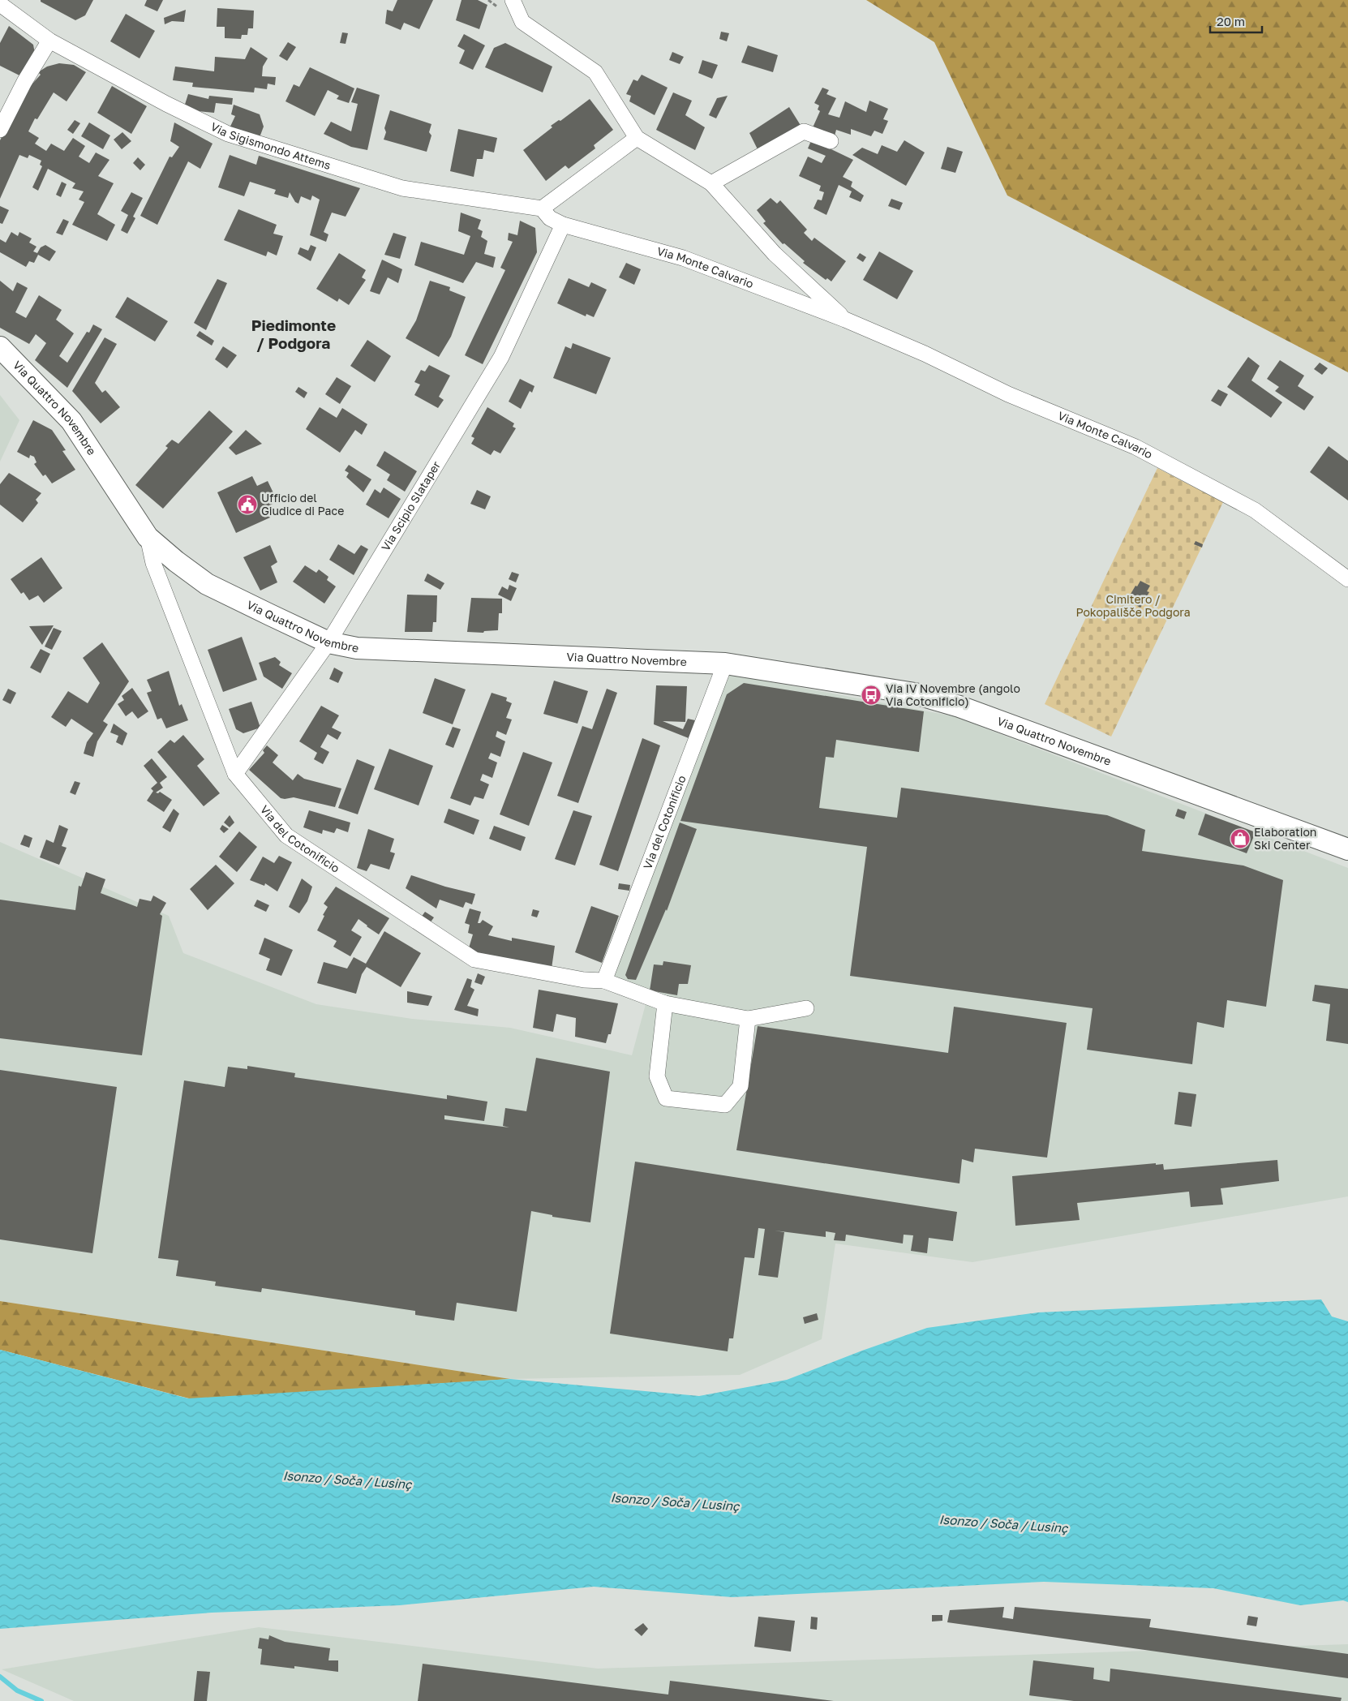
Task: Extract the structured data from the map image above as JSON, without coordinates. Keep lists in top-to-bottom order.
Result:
{
  "streets": {
    "main road": ["Via Quattro Novembre"],
    "street": [
      "Via Sigismondo Attems",
      "Via Monte Calvario",
      "Via Scipio Slataper",
      "Via del Cotonificio"
    ]
  },
  "crossings": [
    ["Via Monte Calvario", "Via Scipio Slataper"],
    ["Via Quattro Novembre", "Via Scipio Slataper"],
    ["Via Quattro Novembre", "Via del Cotonificio"],
    ["Via Scipio Slataper", "Via del Cotonificio"]
  ],
  "districts": ["Piedimonte / Podgora"],
  "water": ["Isonzo / Soča / Lusinç"],
  "parks": ["Cimitero / Pokopališče Podgora"],
  "places": {
    "public building": ["Ufficio del Giudice di Pace"],
    "bus stop": ["Via IV Novembre (angolo Via Cotonificio)"],
    "shop": ["Elaboration Ski Center"]
  },
  "scale_bar": "20 m"
}
